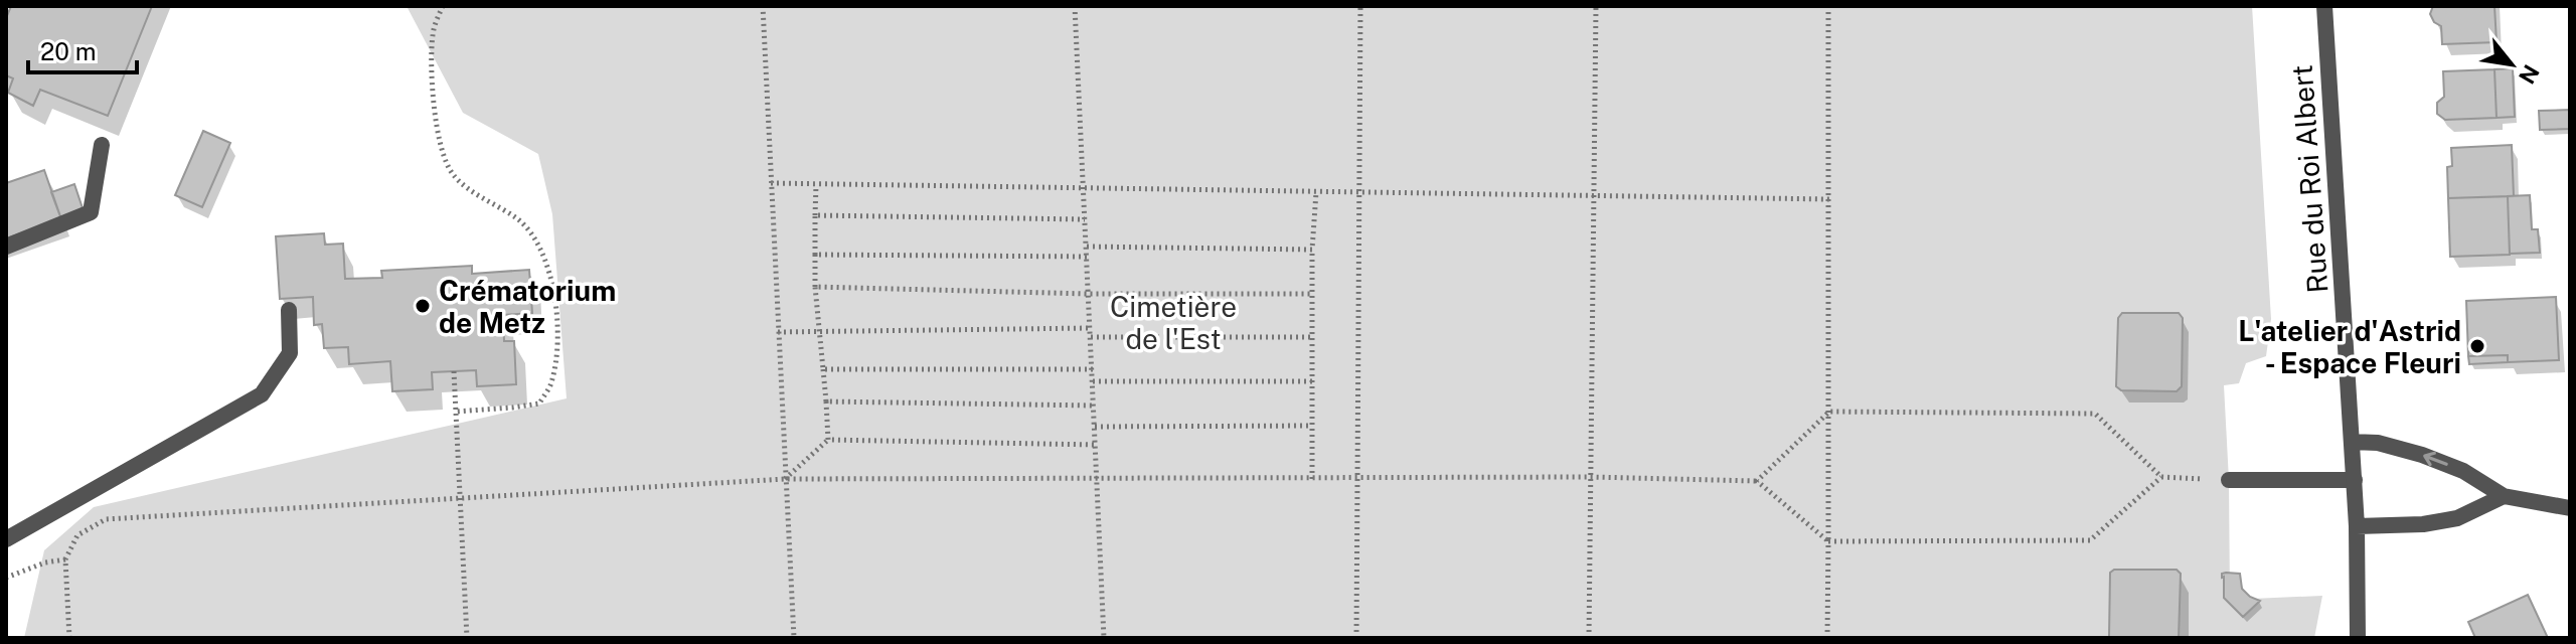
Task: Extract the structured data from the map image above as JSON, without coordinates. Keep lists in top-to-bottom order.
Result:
{
  "streets": {
    "street": ["Rue du Roi Albert"]
  },
  "parks": ["Cimetière de l'Est"],
  "places": ["Crématorium de Metz", "L'atelier d'Astrid - Espace Fleuri"],
  "scale_bar": "20 m",
  "north": "bottom right"
}
